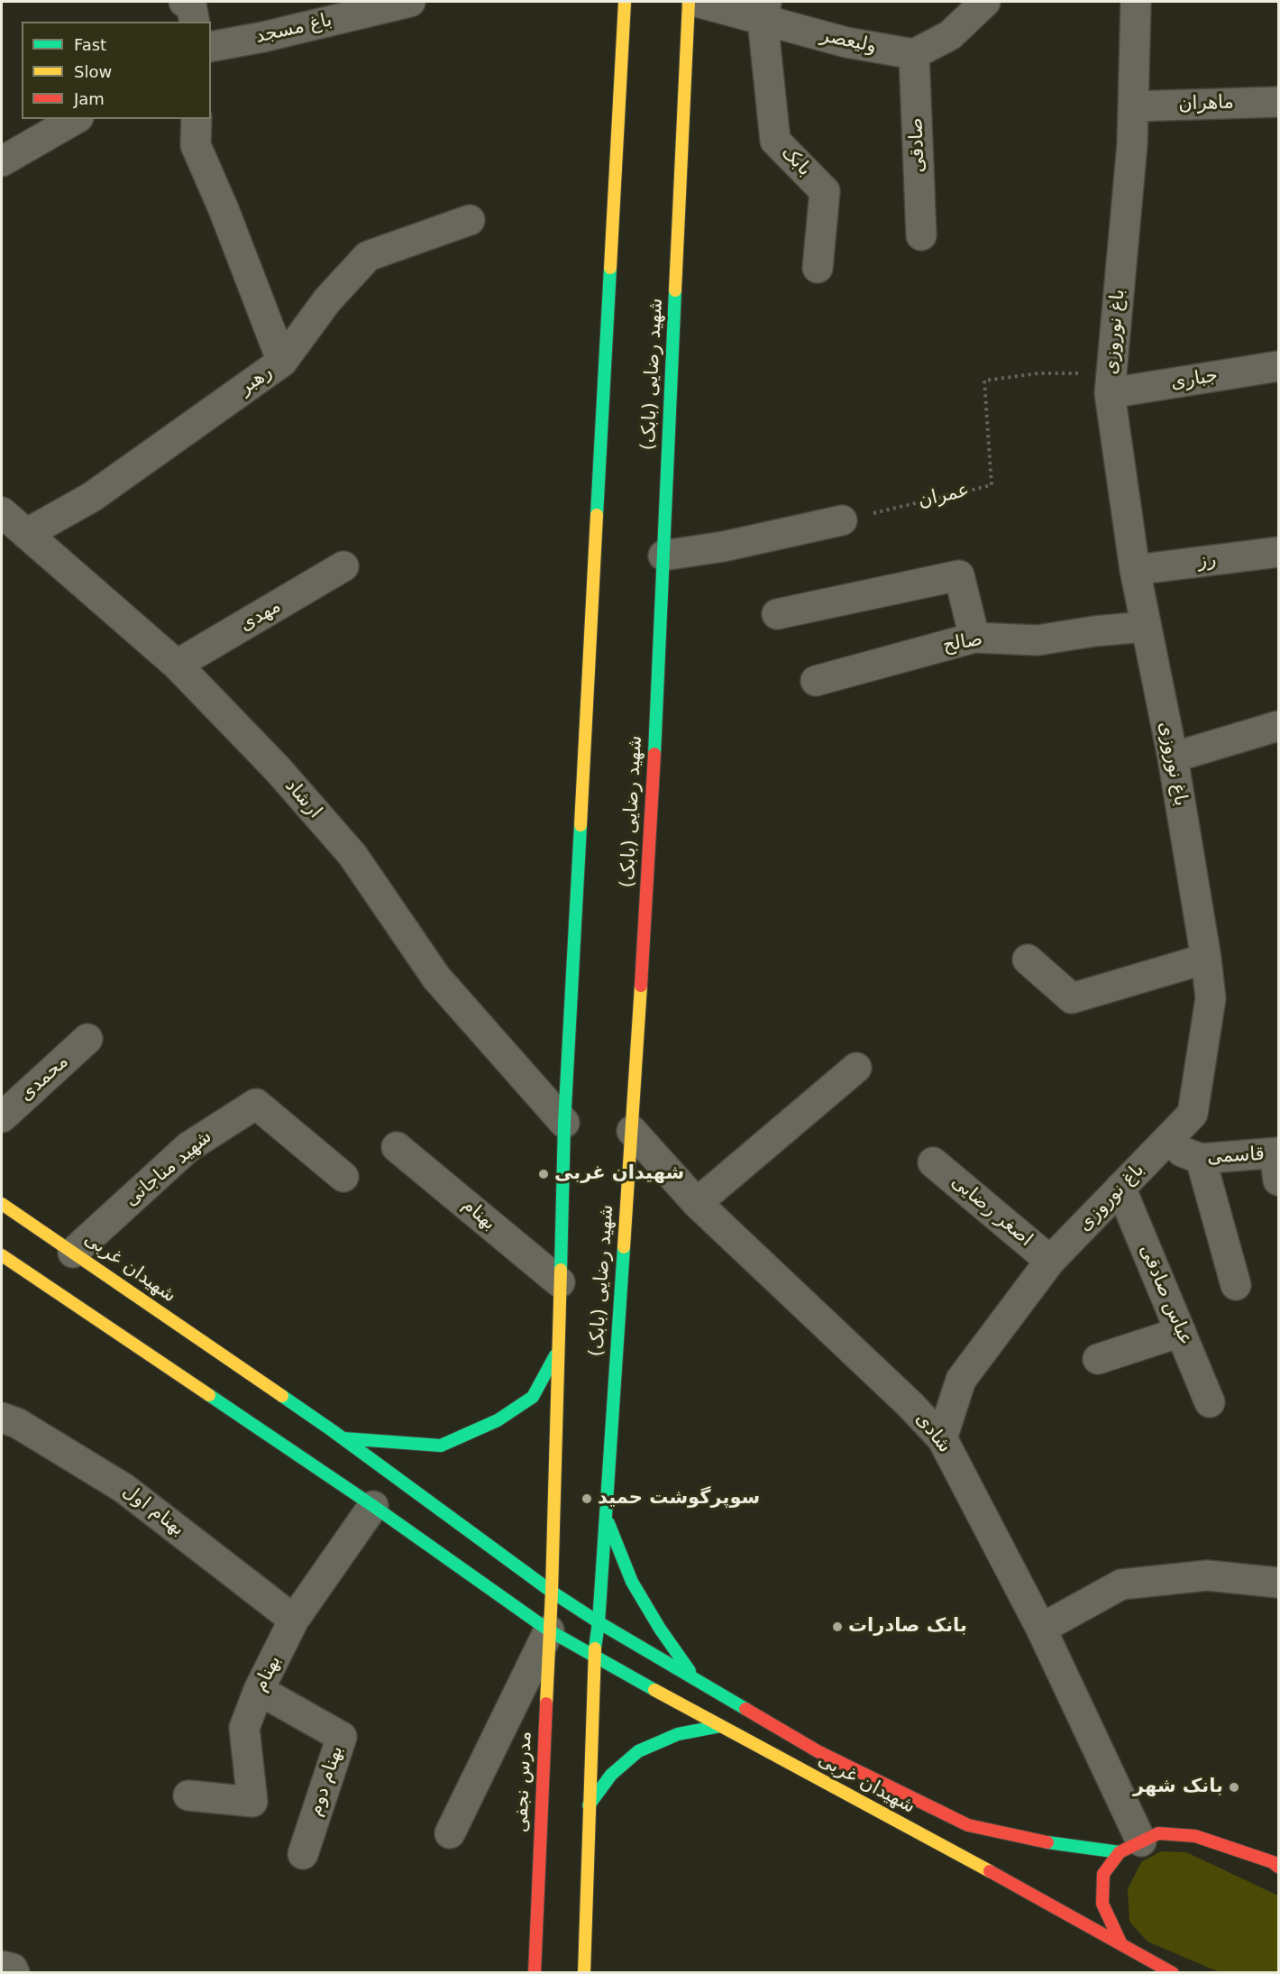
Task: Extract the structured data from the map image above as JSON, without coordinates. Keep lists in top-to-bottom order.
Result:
{
  "streets": {
    "main road": ["شهید رضایی (بابک)", "شهیدان غربی", "مدرس نجفی"],
    "street": [
      "باغ مسجد",
      "ولیعصر",
      "ماهران",
      "صادقی",
      "بابک",
      "باغ نوروزی",
      "جباری",
      "رهبر",
      "رز",
      "مهدی",
      "صالح",
      "ارشاد",
      "محمدی",
      "قاسمی",
      "شهید مناجاتی",
      "اصغر رضایی",
      "بهنام",
      "عباس صادقی",
      "شادی",
      "بهنام اول",
      "بهنام دوم"
    ],
    "path": ["عمران"]
  },
  "crossings": [
    ["ولیعصر", "صادقی"],
    ["ولیعصر", "بابک"],
    ["ماهران", "باغ نوروزی"],
    ["باغ نوروزی", "جباری"],
    ["باغ نوروزی", "عمران"],
    ["باغ نوروزی", "رز"],
    ["باغ نوروزی", "صالح"],
    ["باغ نوروزی", "قاسمی"],
    ["باغ نوروزی", "اصغر رضایی"],
    ["باغ نوروزی", "عباس صادقی"],
    ["باغ نوروزی", "شادی"],
    ["شهید رضایی (بابک)", "ارشاد"],
    ["شهید رضایی (بابک)", "بهنام"],
    ["شهید رضایی (بابک)", "شهیدان غربی"],
    ["شهید رضایی (بابک)", "شادی"],
    ["شهید رضایی (بابک)", "مدرس نجفی"],
    ["جباری", "عمران"],
    ["رهبر", "ارشاد"],
    ["مهدی", "ارشاد"],
    ["شهید مناجاتی", "شهیدان غربی"],
    ["بهنام", "بهنام اول"],
    ["بهنام", "بهنام دوم"],
    ["شهیدان غربی", "شادی"],
    ["شهیدان غربی", "مدرس نجفی"]
  ],
  "places": [
    "شهیدان غربی",
    "سوپرگوشت حمید",
    "بانک صادرات",
    "بانک شهر"
  ],
  "legend": ["Fast", "Slow", "Jam"]
}
